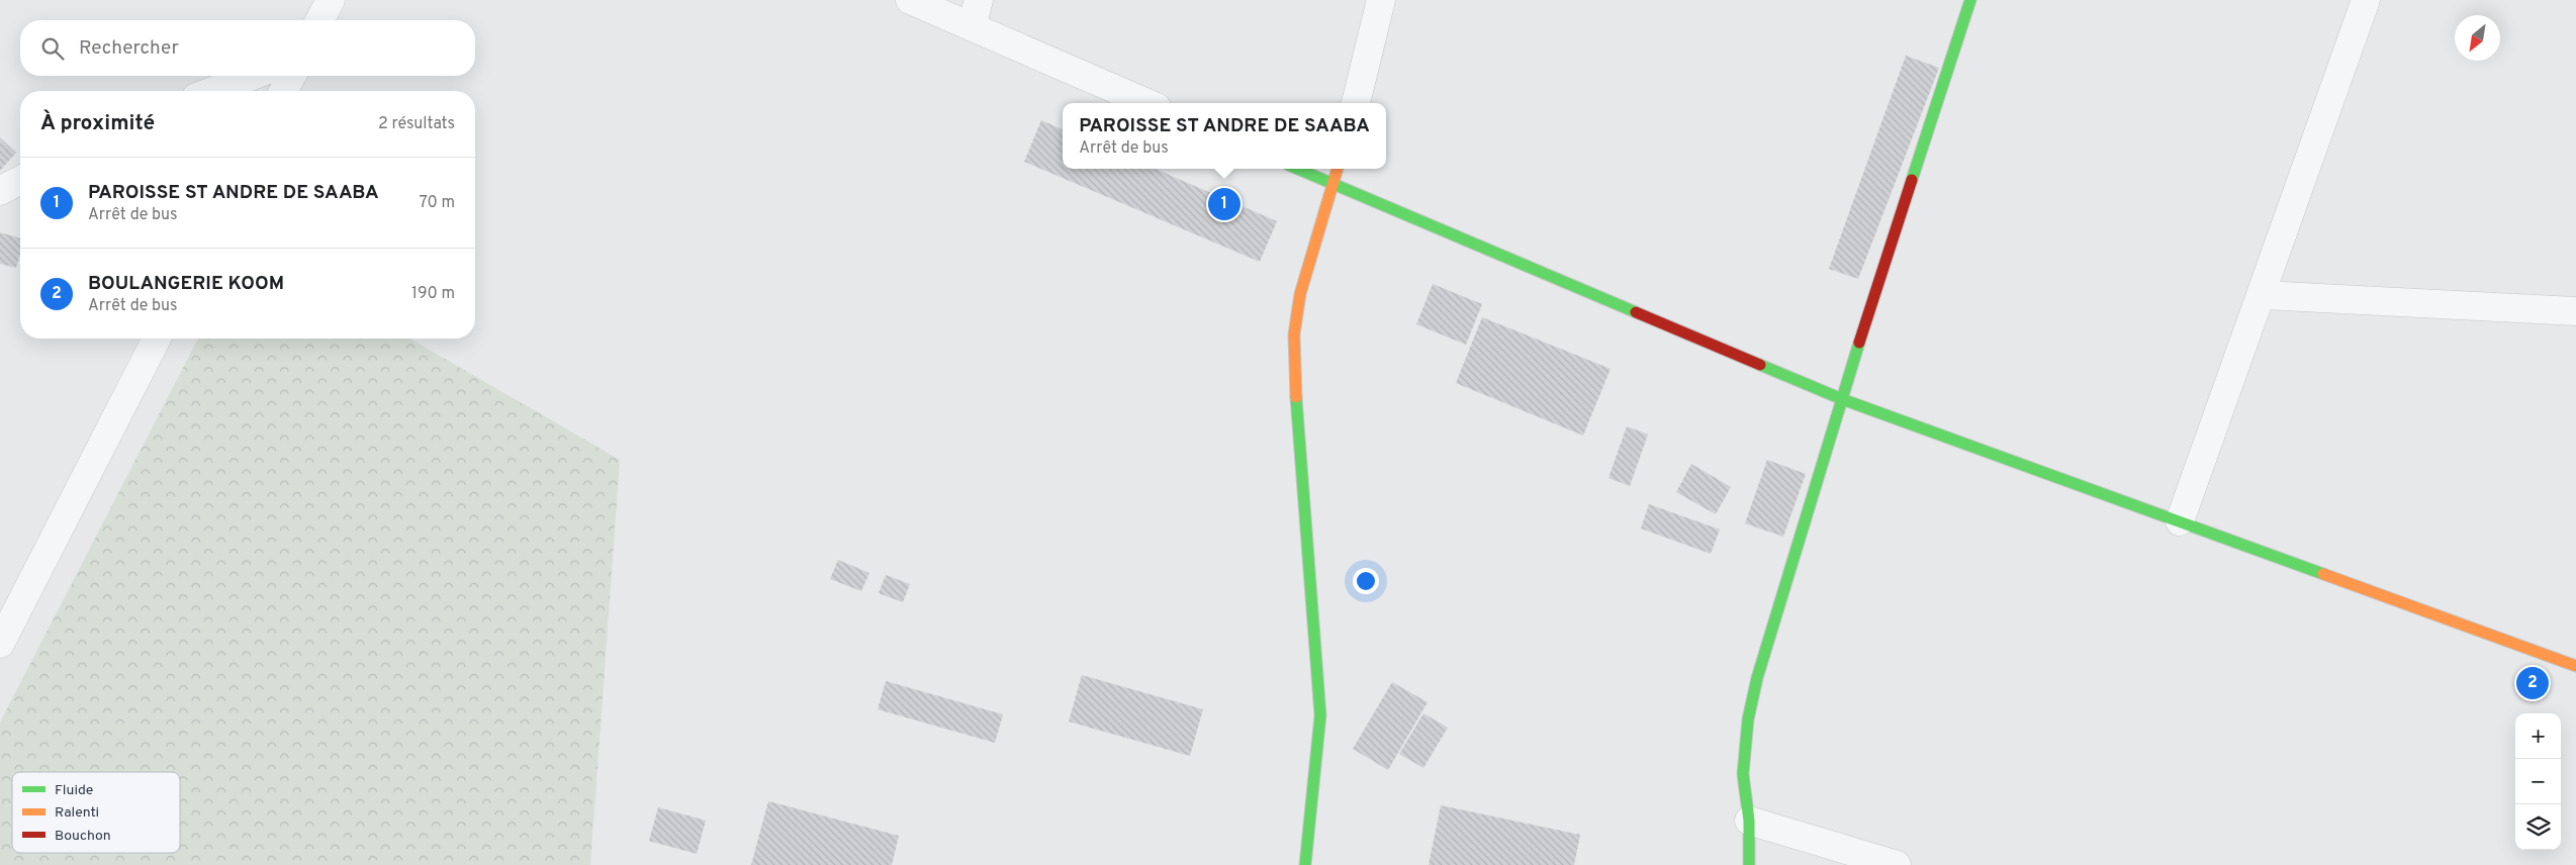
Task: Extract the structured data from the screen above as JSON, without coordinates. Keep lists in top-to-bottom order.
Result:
{
  "legend": ["Fluide", "Ralenti", "Bouchon"],
  "north": "bottom left",
  "page": {
    "search": "Rechercher",
    "heading": ["À proximité", "2 résultats"],
    "popup": ["PAROISSE ST ANDRE DE SAABA", "Arrêt de bus"],
    "list": [
      {
        "mark": "1",
        "name": "PAROISSE ST ANDRE DE SAABA",
        "note": "Arrêt de bus",
        "value": "70 m"
      },
      {
        "mark": "2",
        "name": "BOULANGERIE KOOM",
        "note": "Arrêt de bus",
        "value": "190 m"
      }
    ],
    "pins": ["1", "2"],
    "map_buttons": ["+", "−"]
  }
}
